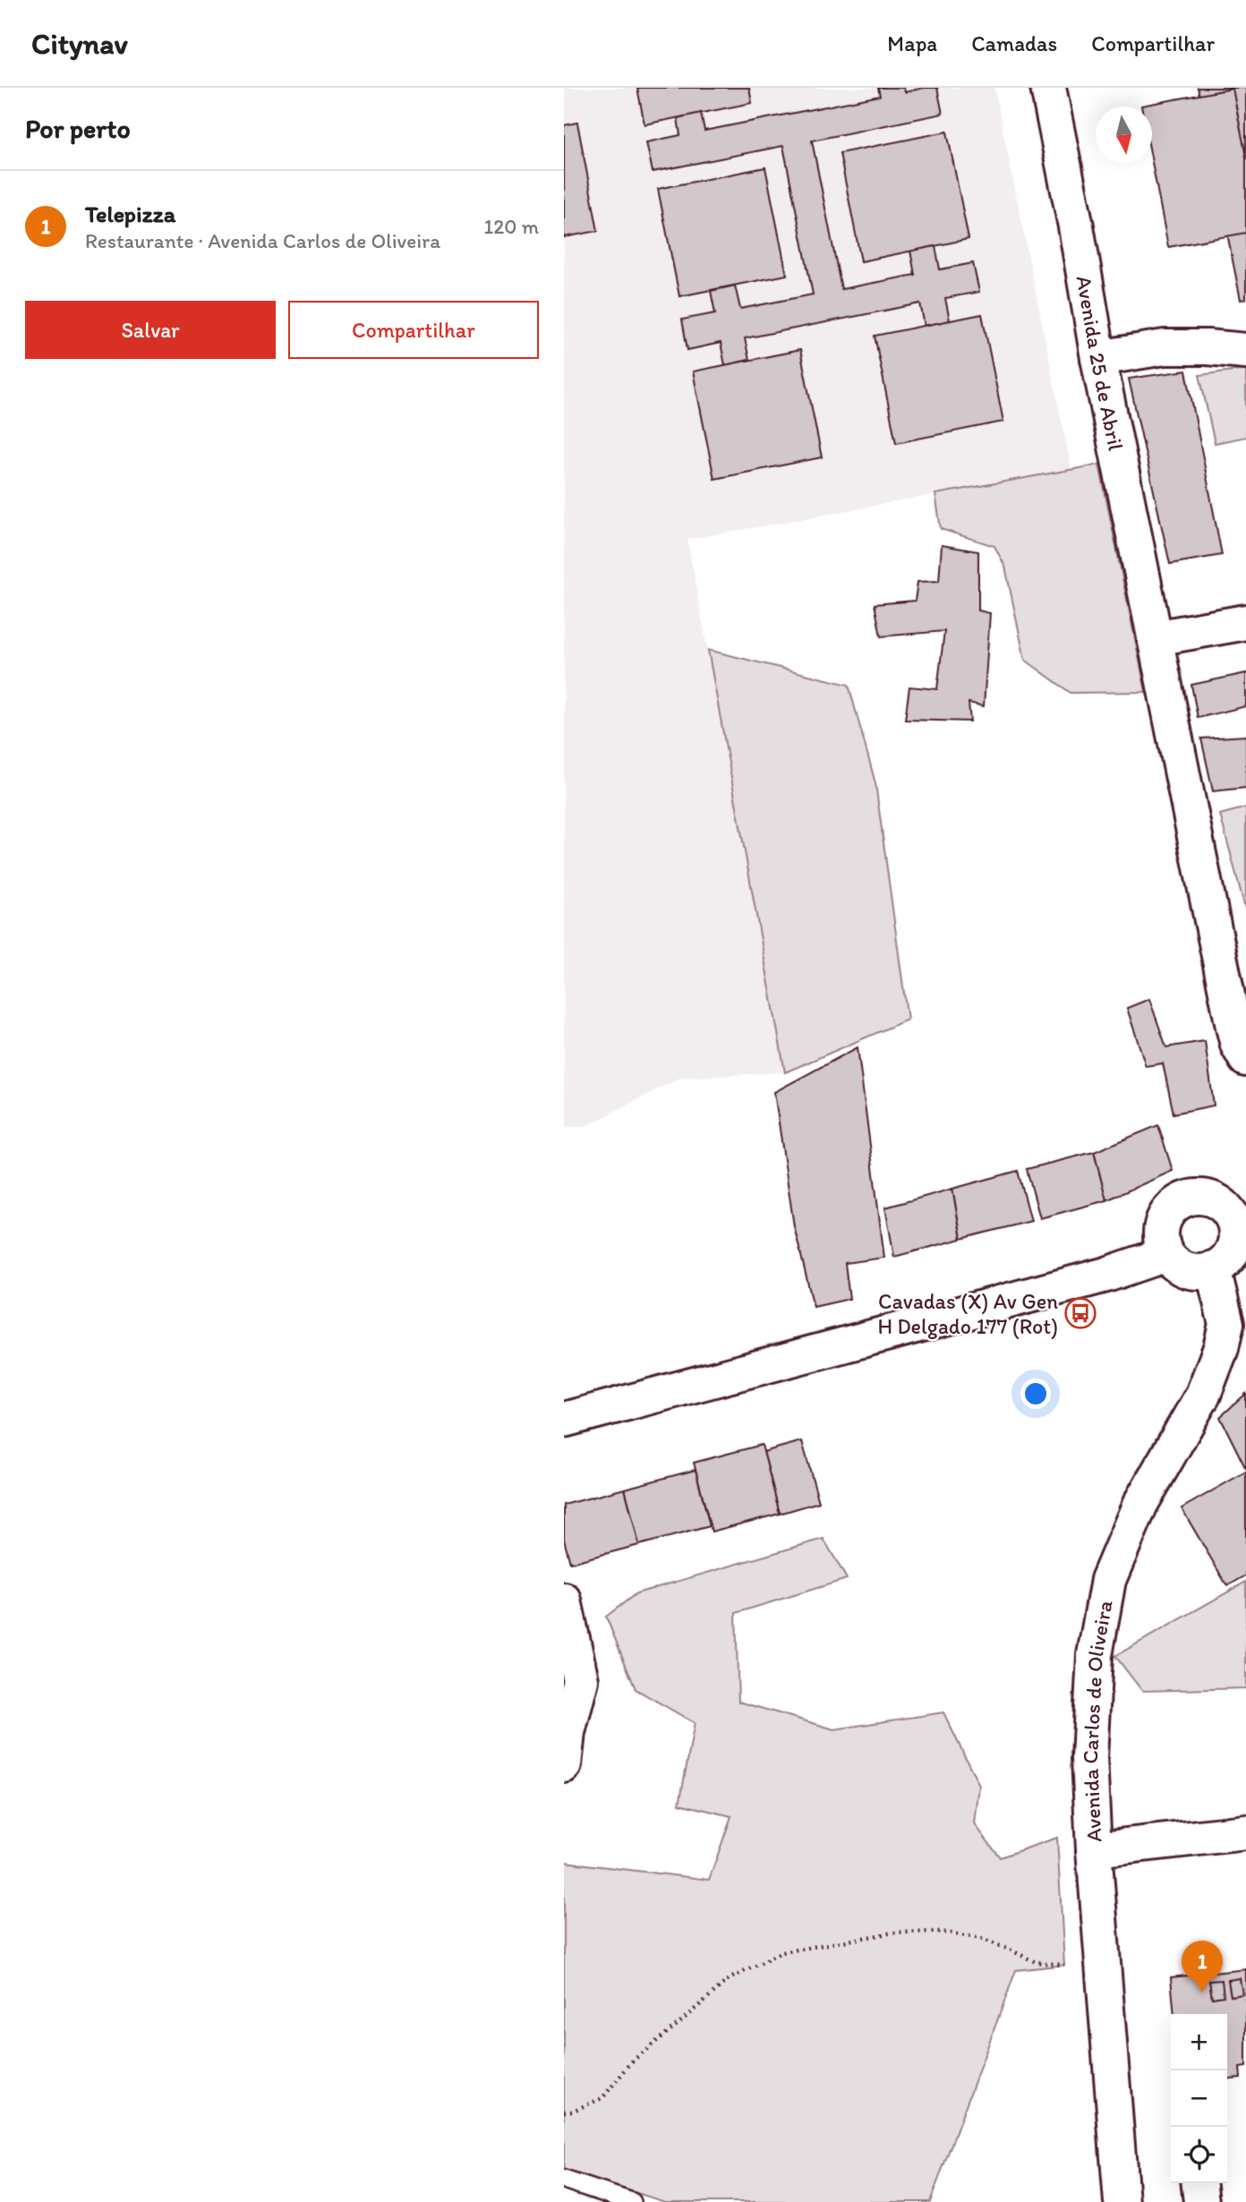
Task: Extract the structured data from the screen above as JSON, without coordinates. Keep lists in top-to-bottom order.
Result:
{
  "streets": {
    "main road": ["Avenida 25 de Abril", "Avenida Carlos de Oliveira"]
  },
  "places": {
    "bus stop": ["Cavadas (X) Av Gen H Delgado 177 (Rot)"]
  },
  "north": "bottom",
  "page": {
    "header": "Citynav",
    "nav": ["Mapa", "Camadas", "Compartilhar"],
    "heading": "Por perto",
    "list": [
      {
        "mark": "1",
        "name": "Telepizza",
        "note": "Restaurante · Avenida Carlos de Oliveira",
        "value": "120 m"
      }
    ],
    "buttons": ["Salvar", "Compartilhar"],
    "pins": "1",
    "map_buttons": ["+", "−"]
  }
}
